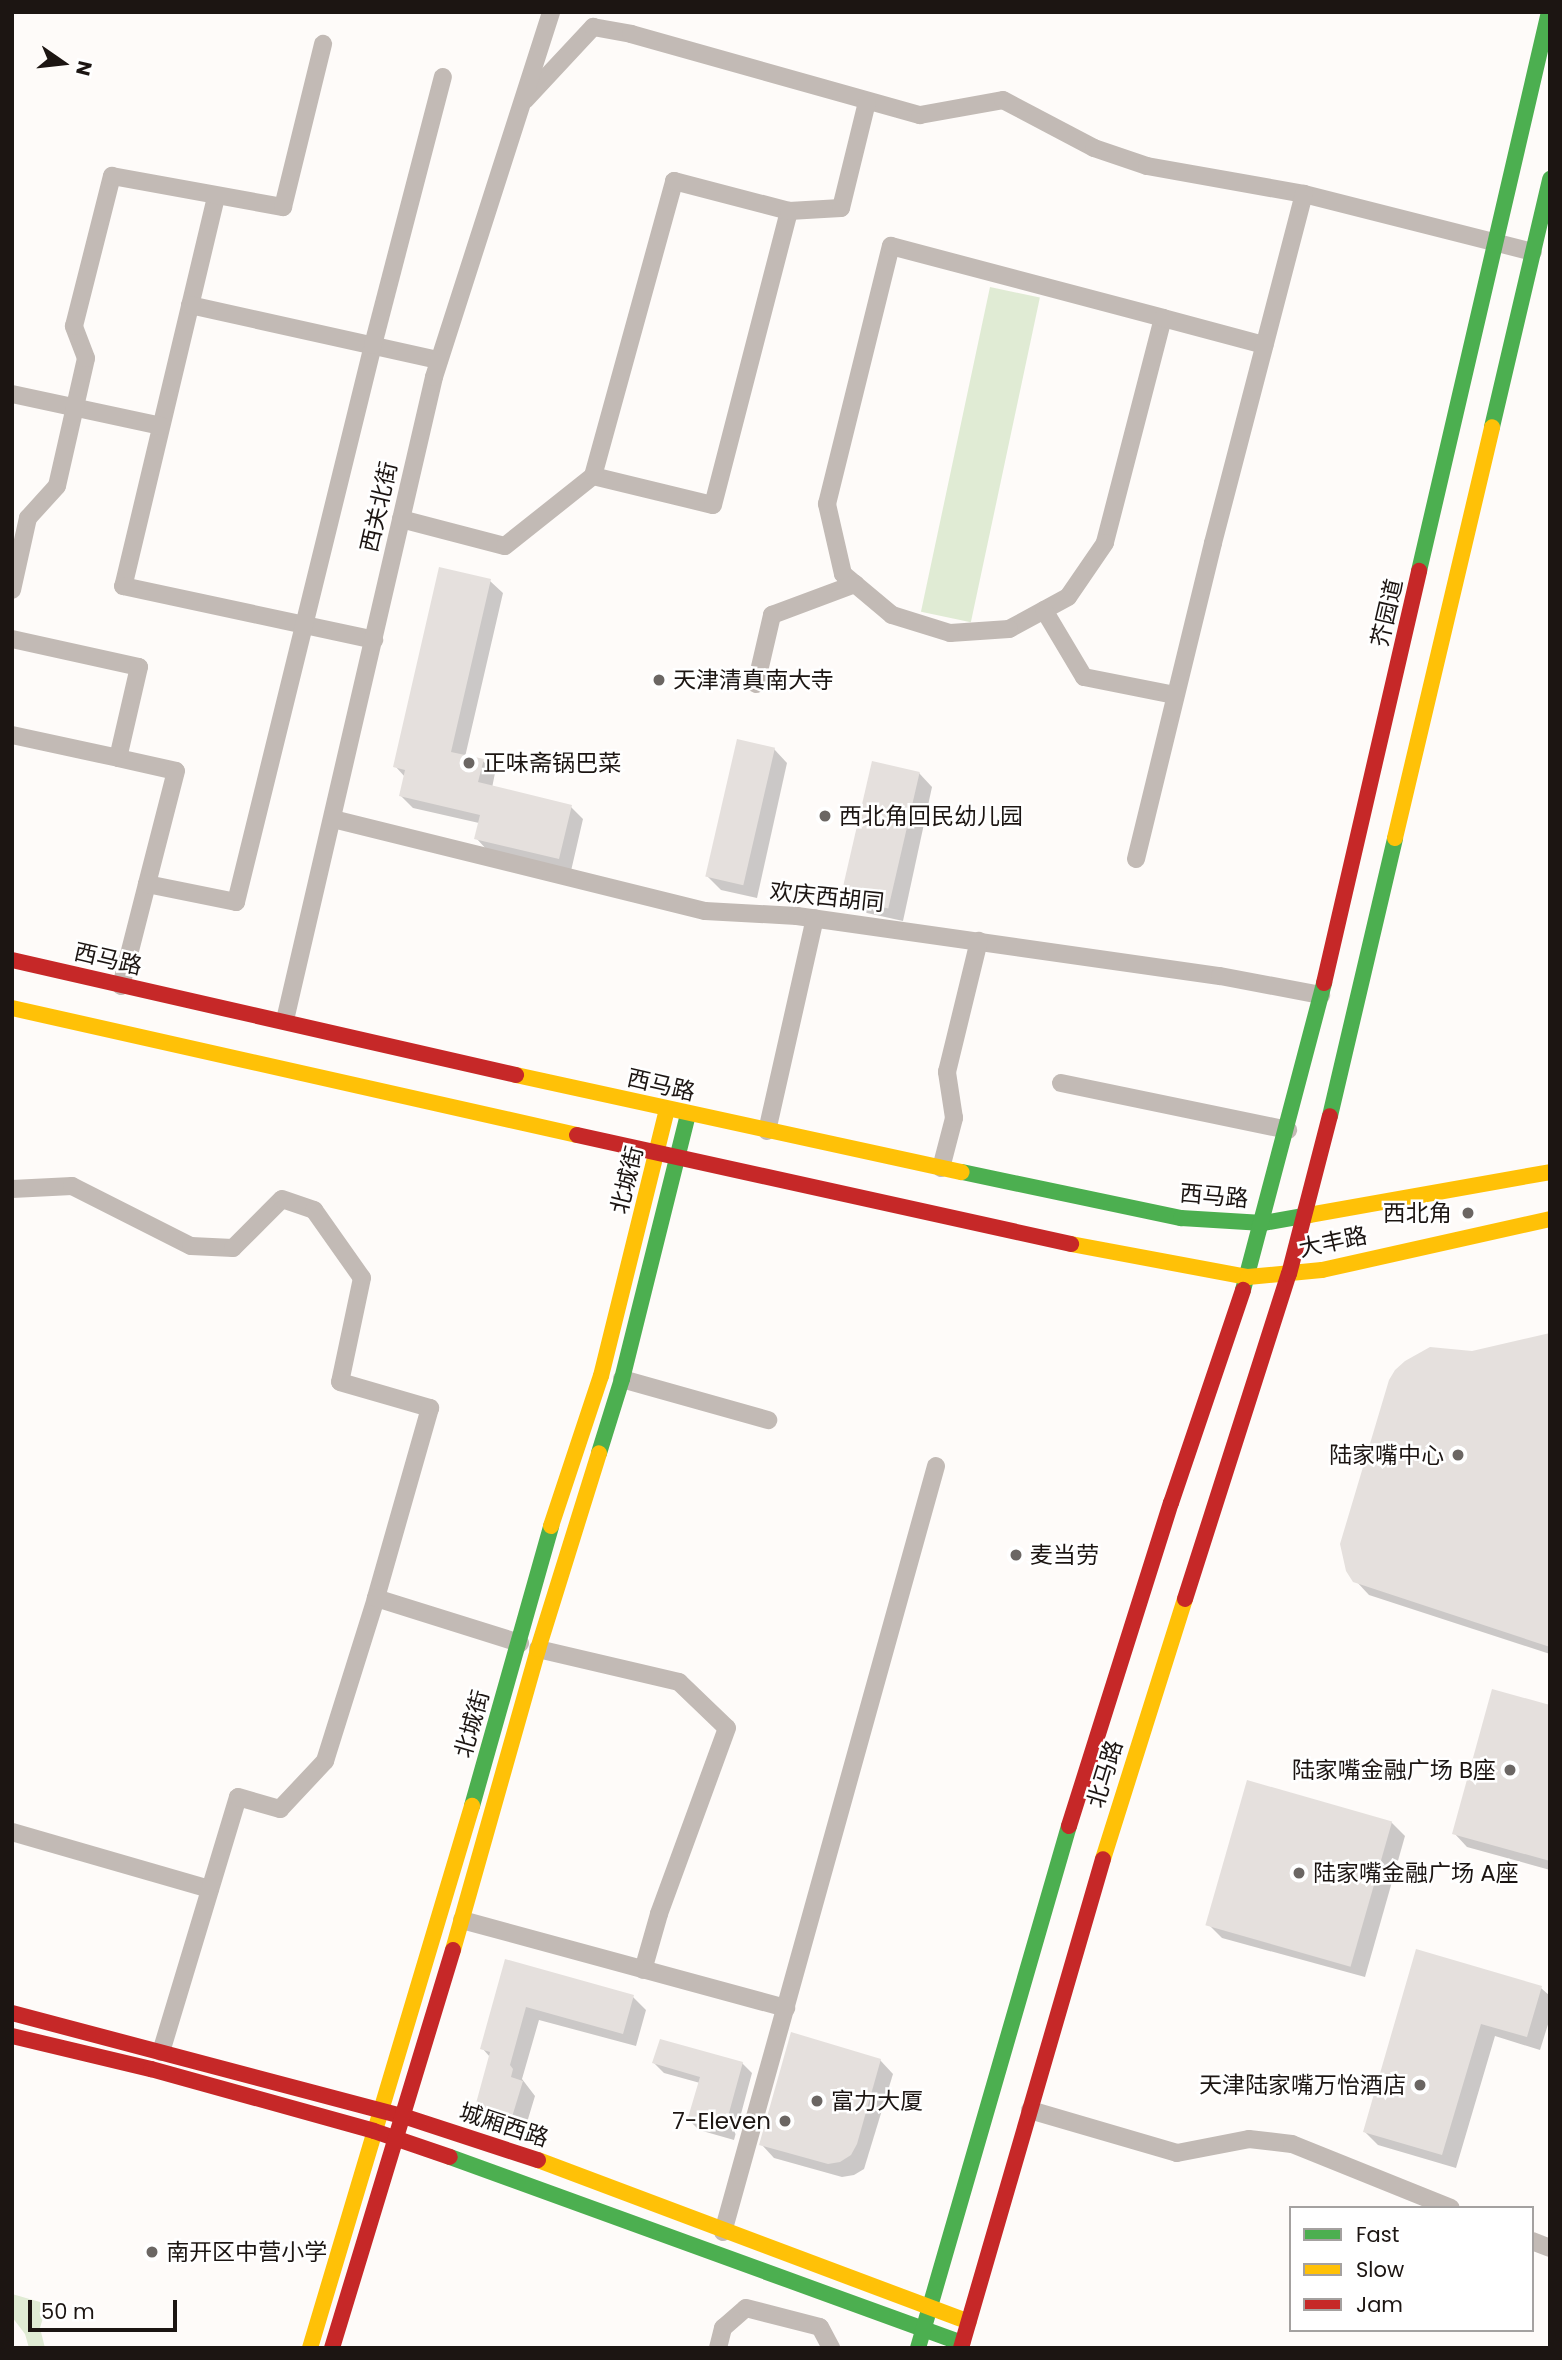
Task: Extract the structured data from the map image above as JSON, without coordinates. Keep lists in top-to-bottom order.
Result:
{
  "streets": {
    "main road": [
      "芥园道",
      "西马路",
      "北城街",
      "大丰路",
      "北马路",
      "城厢西路"
    ],
    "street": ["西关北街", "欢庆西胡同"]
  },
  "crossings": [
    ["西关北街", "欢庆西胡同"],
    ["西关北街", "西马路"],
    ["芥园道", "欢庆西胡同"],
    ["芥园道", "西马路"],
    ["芥园道", "北马路"],
    ["西马路", "北城街"],
    ["西马路", "大丰路"],
    ["西马路", "北马路"],
    ["北城街", "城厢西路"],
    ["大丰路", "北马路"],
    ["北马路", "城厢西路"]
  ],
  "places": [
    "天津清真南大寺",
    "正味斋锅巴菜",
    "西北角回民幼儿园",
    "西北角",
    "陆家嘴中心",
    "麦当劳",
    "陆家嘴金融广场 B座",
    "陆家嘴金融广场 A座",
    "天津陆家嘴万怡酒店",
    "富力大厦",
    "7-Eleven",
    "南开区中营小学"
  ],
  "legend": ["Fast", "Slow", "Jam"],
  "scale_bar": "50 m",
  "north": "right"
}
